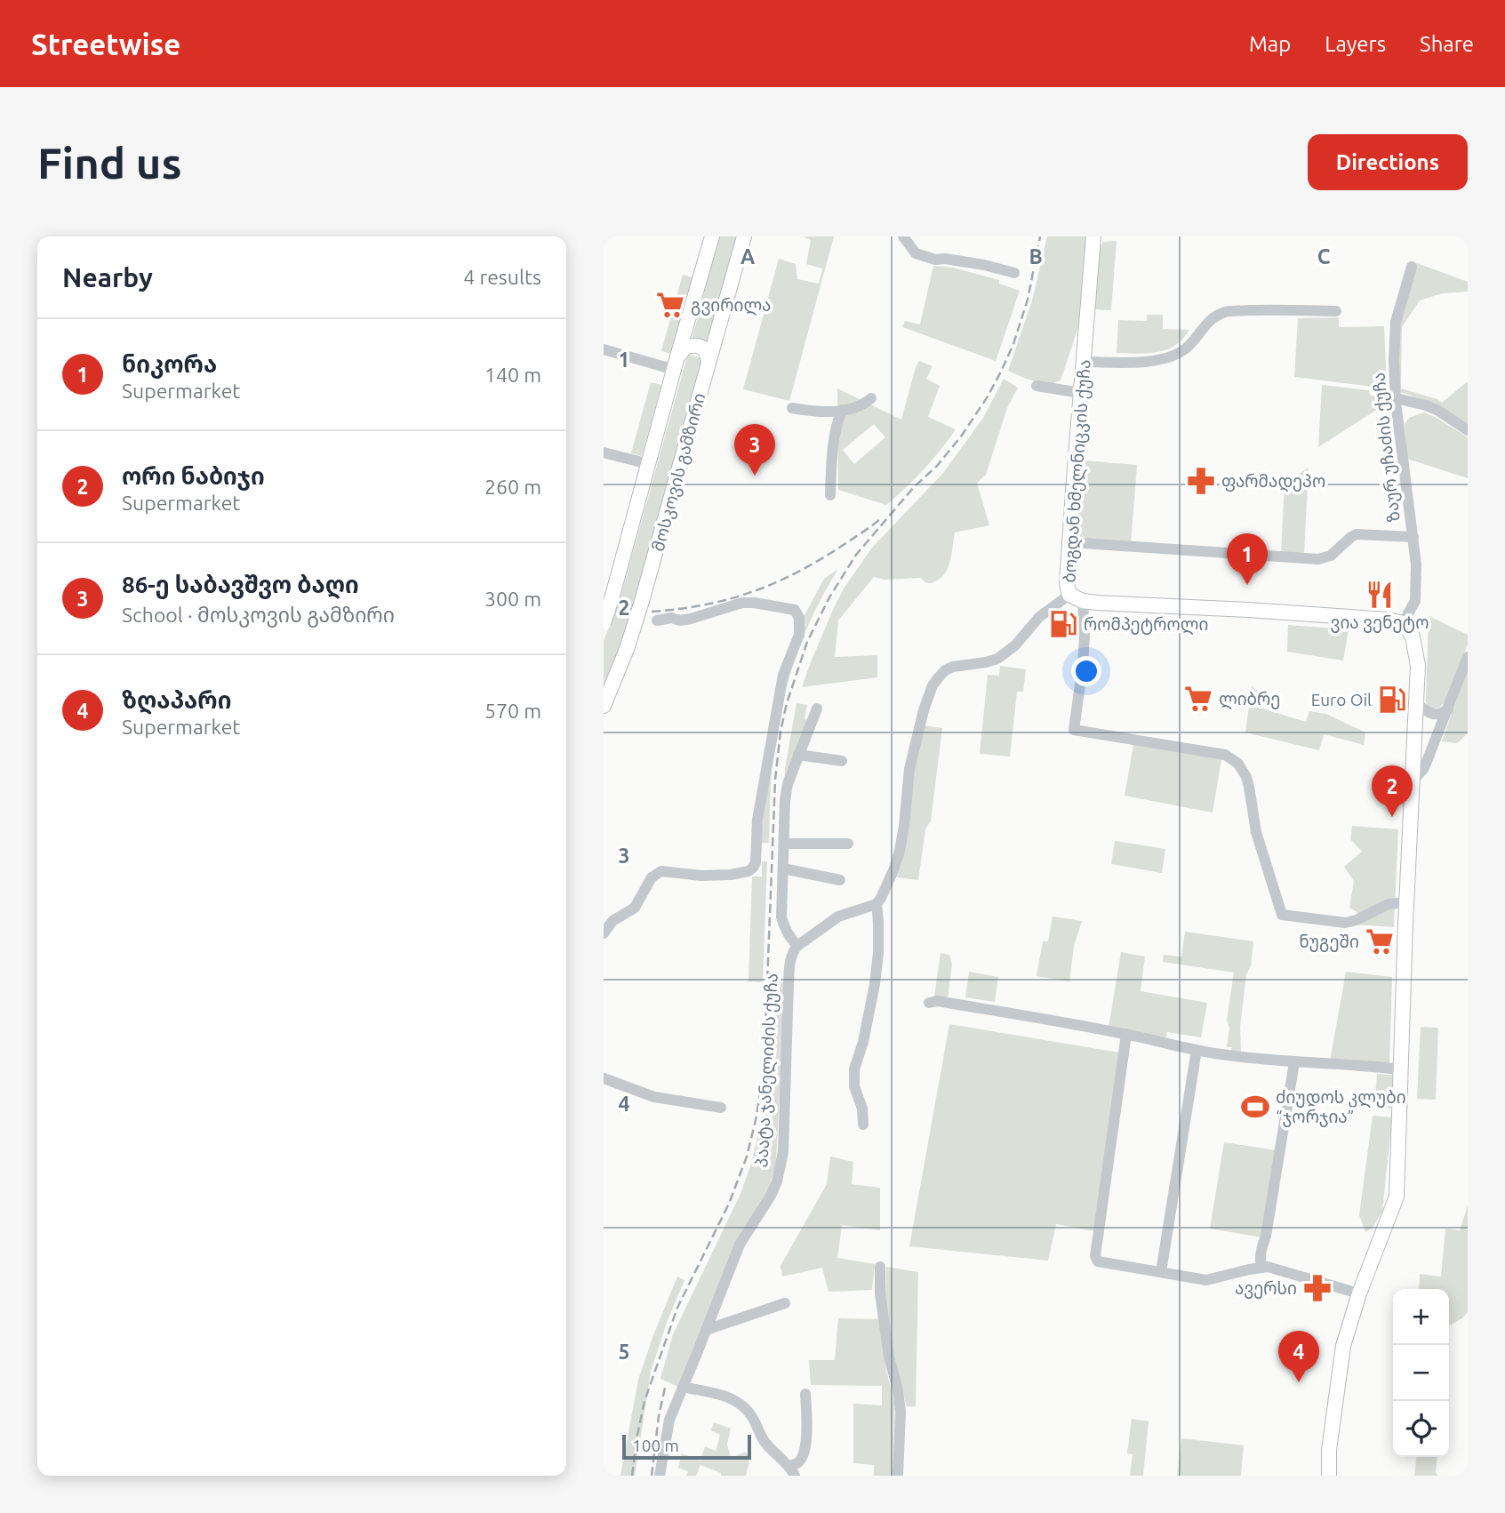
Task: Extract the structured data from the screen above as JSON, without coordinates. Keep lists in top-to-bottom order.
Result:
{
  "streets": {
    "main road": ["ბოგდან ხმელნიცკის ქუჩა", "მოსკოვის გამზირი"],
    "street": ["ზაურ უჩაძის ქუჩა", "პაატა ჯანელიძის ქუჩა"]
  },
  "crossings": [
    ["ზაურ უჩაძის ქუჩა", "ბოგდან ხმელნიცკის ქუჩა"]
  ],
  "places": {
    "supermarket": ["გვირილა", "ლიბრე", "ნუგეში"],
    "pharmacy": ["ფარმადეპო", "ავერსი"],
    "restaurant": ["ვია ვენეტო"],
    "fuel station": ["რომპეტროლი", "Euro Oil"],
    "sports": ["ძიუდოს კლუბი “ჯორჯია”"]
  },
  "scale_bar": "100 m",
  "page": {
    "header": "Streetwise",
    "nav": ["Map", "Layers", "Share"],
    "buttons": "Directions",
    "title": "Find us",
    "heading": ["Nearby", "4 results"],
    "list": [
      {
        "mark": "1",
        "name": "ნიკორა",
        "note": "Supermarket",
        "value": "140 m"
      },
      {
        "mark": "2",
        "name": "ორი ნაბიჯი",
        "note": "Supermarket",
        "value": "260 m"
      },
      {
        "mark": "3",
        "name": "86-ე საბავშვო ბაღი",
        "note": "School · მოსკოვის გამზირი",
        "value": "300 m"
      },
      {
        "mark": "4",
        "name": "ზღაპარი",
        "note": "Supermarket",
        "value": "570 m"
      }
    ],
    "pins": [
      "3",
      "1",
      "2",
      "4"
    ],
    "map_buttons": ["+", "−"],
    "scale": "100 m"
  },
  "grid": {
    "columns": ["A", "B", "C"],
    "rows": [
      "1",
      "2",
      "3",
      "4",
      "5"
    ]
  }
}
